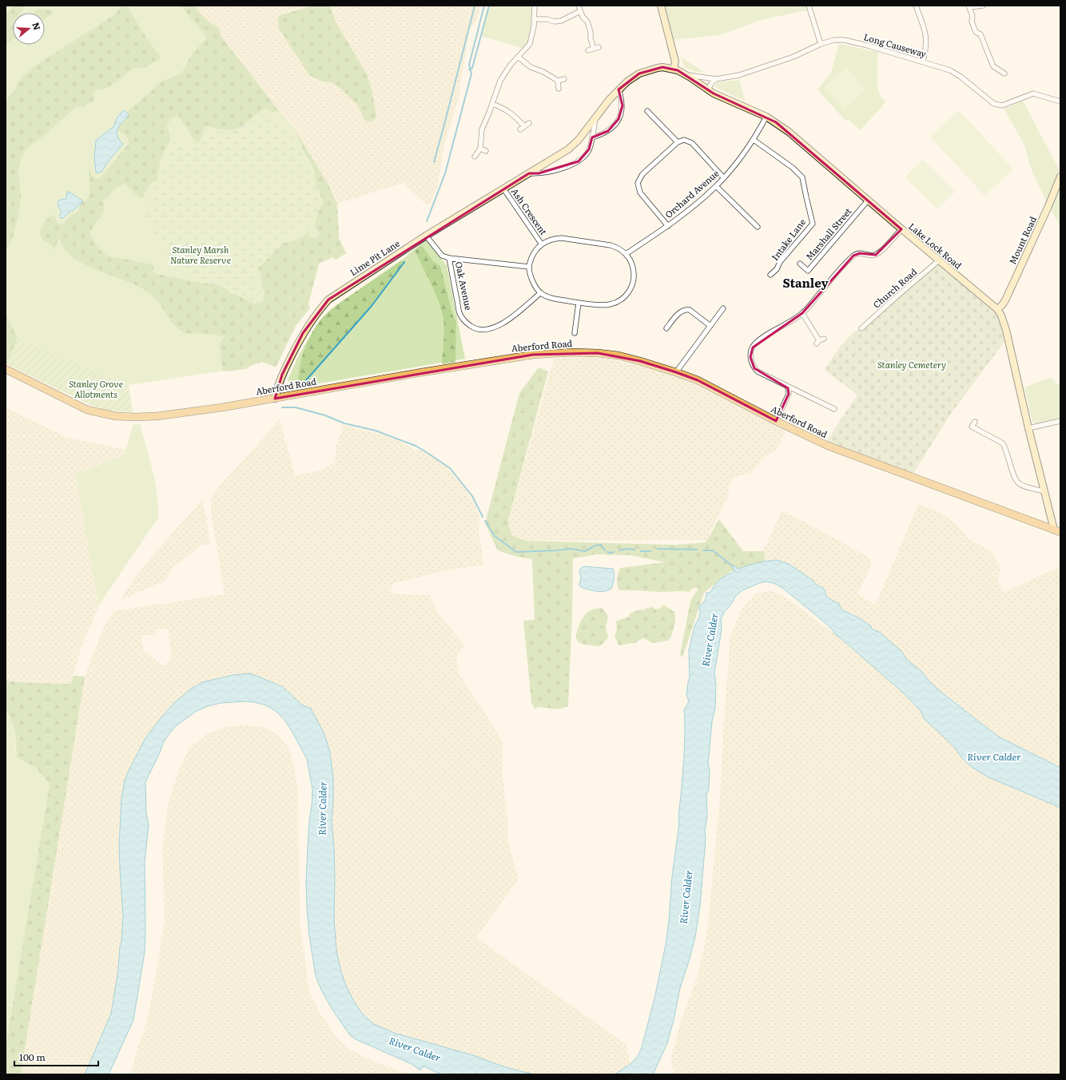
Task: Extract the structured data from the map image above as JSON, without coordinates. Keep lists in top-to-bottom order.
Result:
{
  "streets": {
    "main road": ["Aberford Road"],
    "street": [
      "Long Causeway",
      "Orchard Avenue",
      "Ash Crescent",
      "Marshall Street",
      "Intake Lane",
      "Mount Road",
      "Lake Lock Road",
      "Lime Pit Lane",
      "Oak Avenue",
      "Church Road"
    ]
  },
  "crossings": [
    ["Long Causeway", "Lake Lock Road"],
    ["Orchard Avenue", "Ash Crescent"],
    ["Orchard Avenue", "Intake Lane"],
    ["Orchard Avenue", "Lake Lock Road"],
    ["Orchard Avenue", "Oak Avenue"],
    ["Ash Crescent", "Lime Pit Lane"],
    ["Ash Crescent", "Oak Avenue"],
    ["Marshall Street", "Lake Lock Road"],
    ["Mount Road", "Lake Lock Road"],
    ["Lake Lock Road", "Lime Pit Lane"],
    ["Lake Lock Road", "Church Road"],
    ["Lake Lock Road", "Aberford Road"],
    ["Lime Pit Lane", "Aberford Road"]
  ],
  "districts": ["Stanley"],
  "water": ["River Calder"],
  "parks": ["Stanley Marsh Nature Reserve", "Stanley Cemetery", "Stanley Grove Allotments"],
  "scale_bar": "100 m",
  "north": "right"
}
